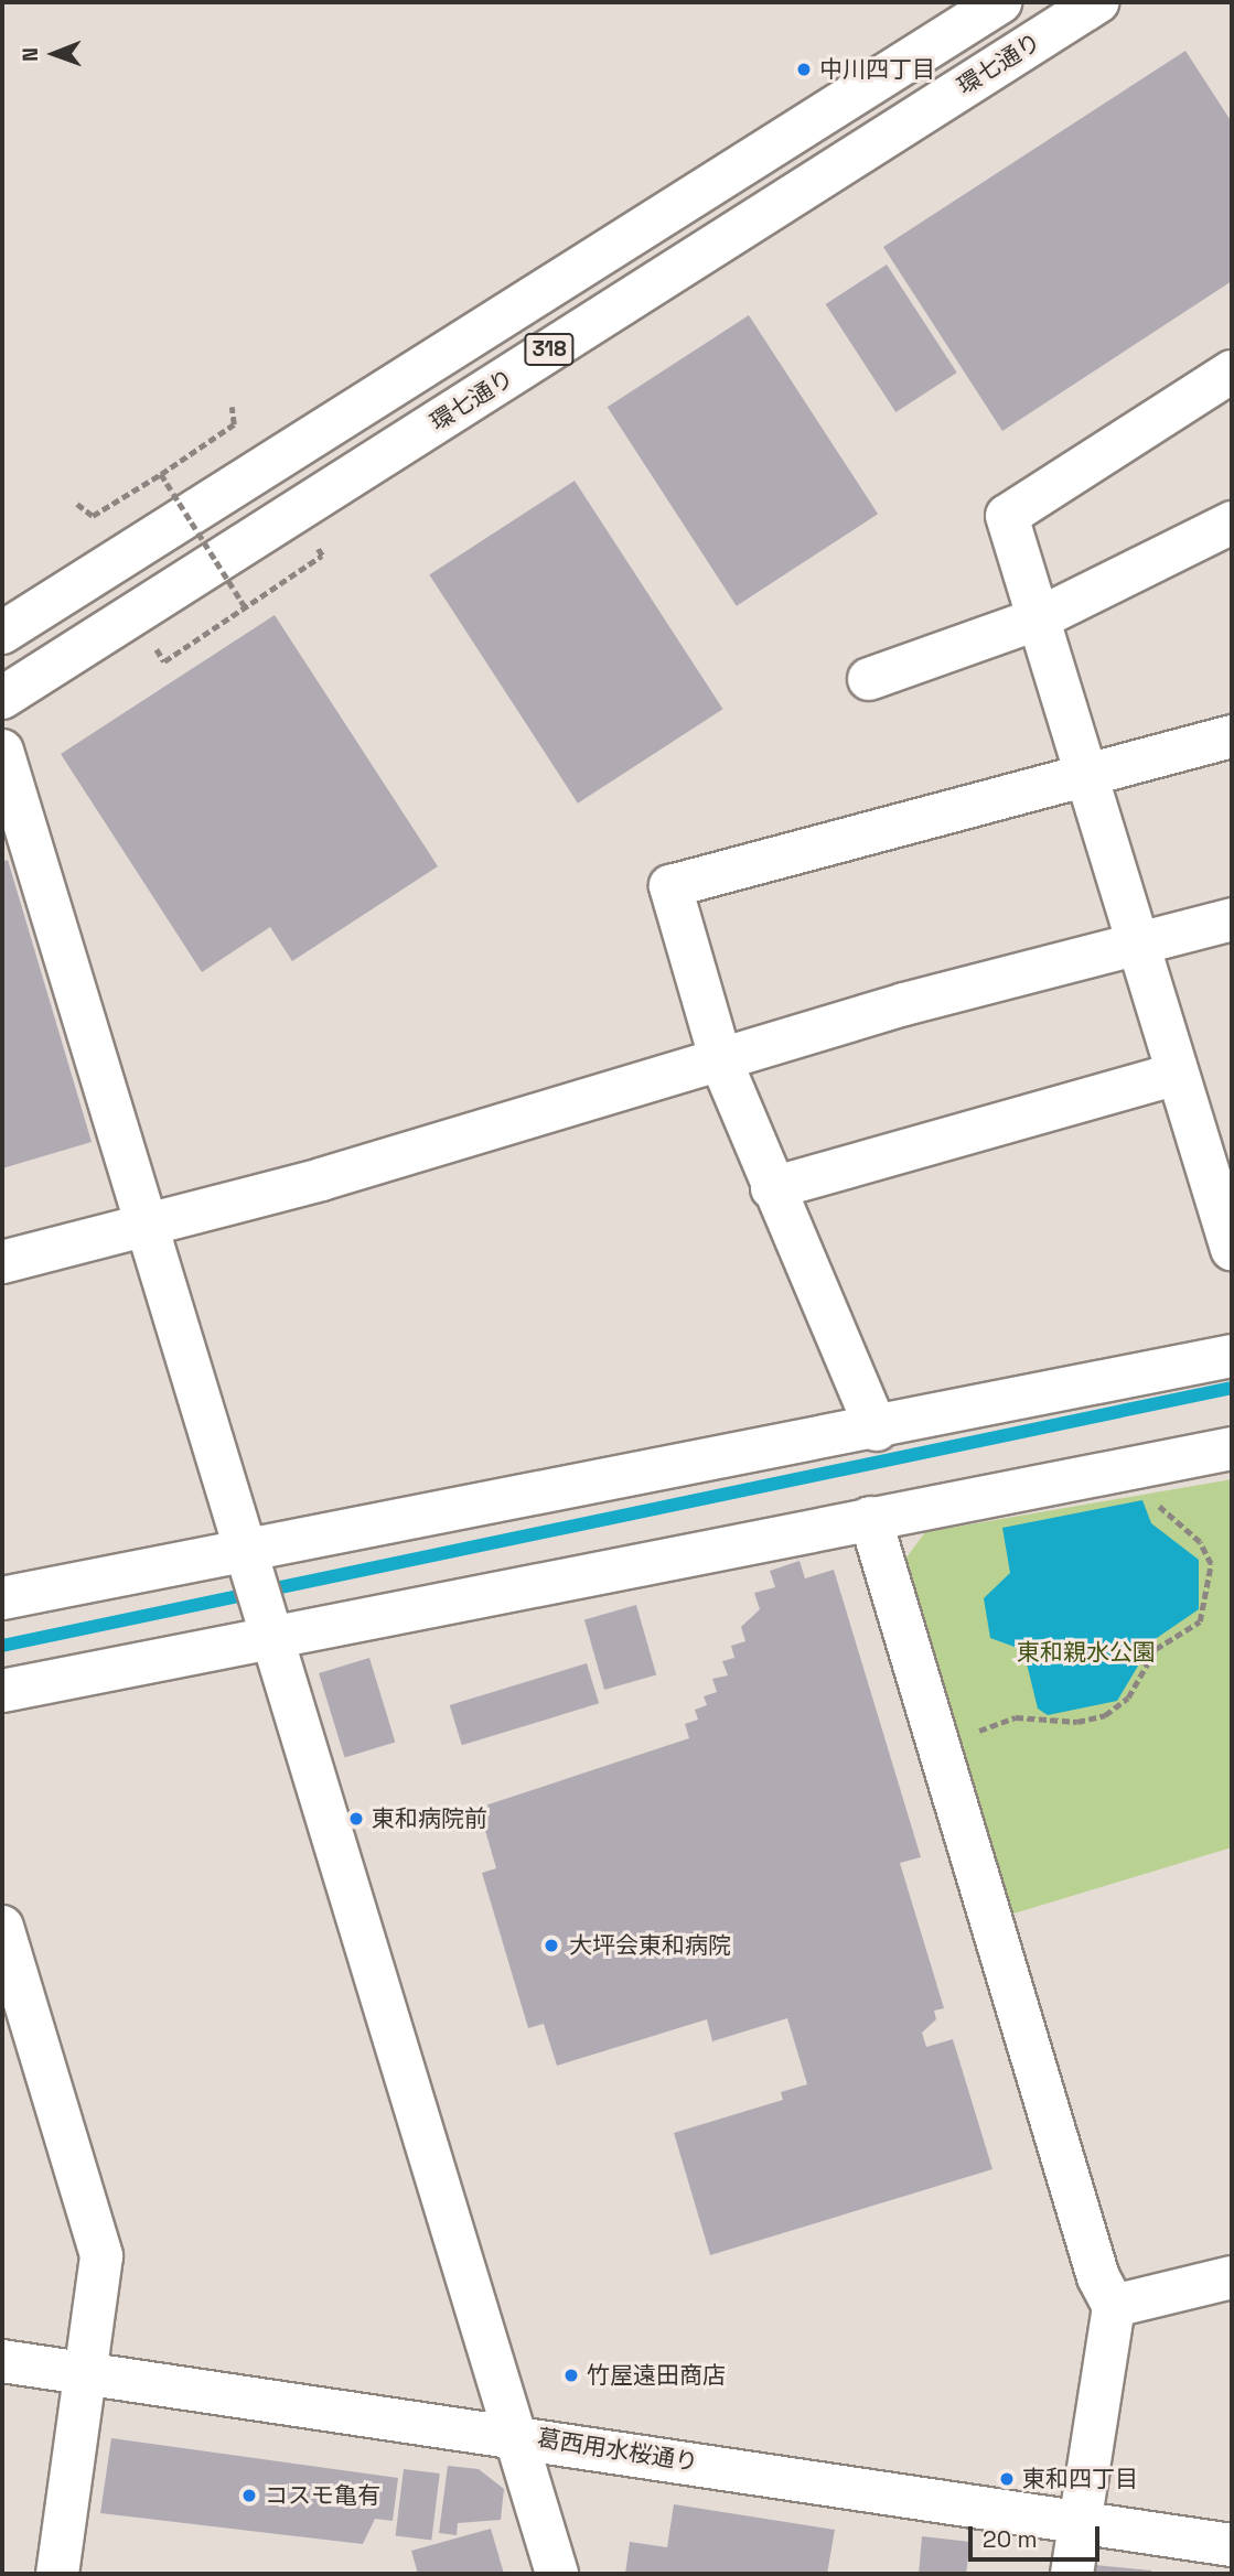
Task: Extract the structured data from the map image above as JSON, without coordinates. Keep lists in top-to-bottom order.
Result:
{
  "streets": {
    "street": ["環七通り", "318", "葛西用水桜通り"]
  },
  "parks": ["東和親水公園"],
  "places": [
    "中川四丁目",
    "東和病院前",
    "大坪会東和病院",
    "竹屋遠田商店",
    "東和四丁目",
    "コスモ亀有"
  ],
  "scale_bar": "20 m",
  "north": "left"
}
